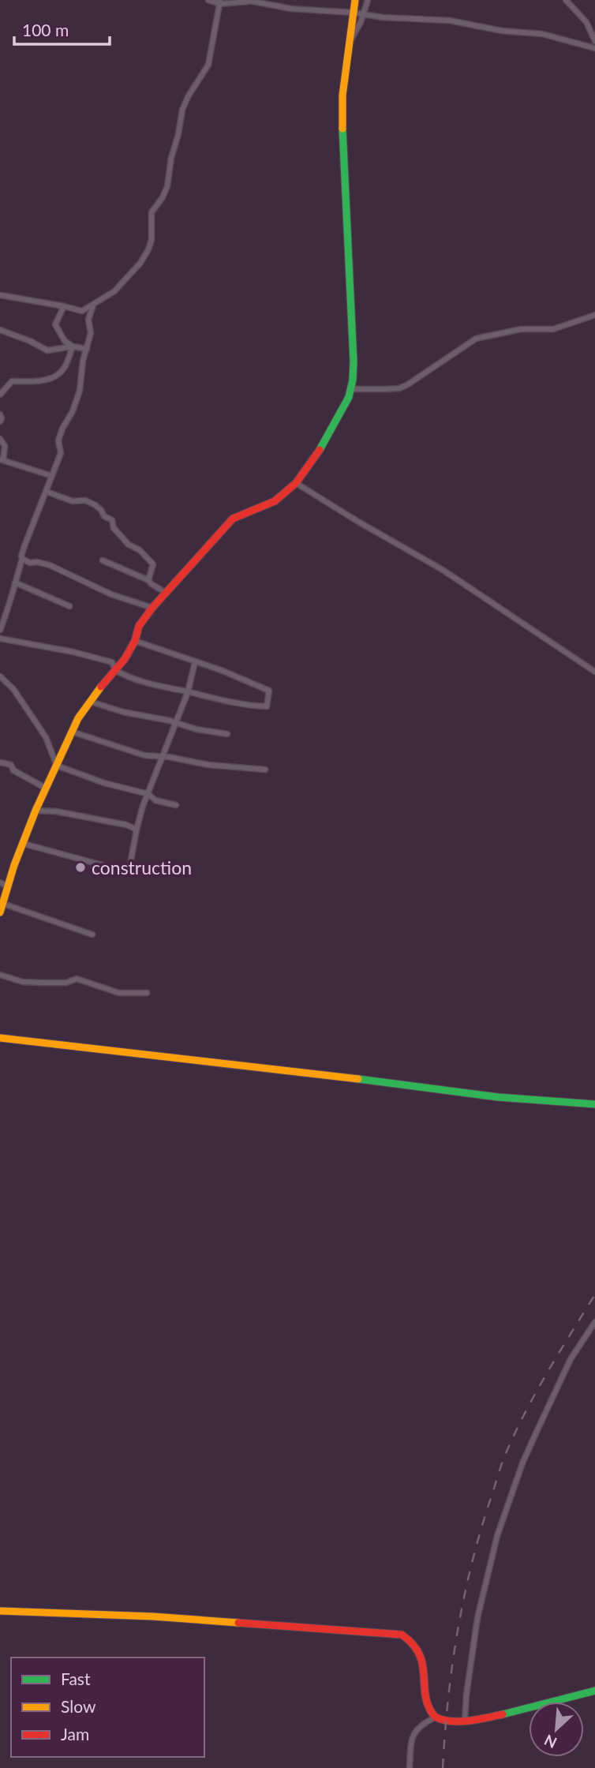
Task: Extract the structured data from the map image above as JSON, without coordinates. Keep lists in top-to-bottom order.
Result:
{
  "places": ["construction"],
  "legend": ["Fast", "Slow", "Jam"],
  "scale_bar": "100 m",
  "north": "bottom left"
}
